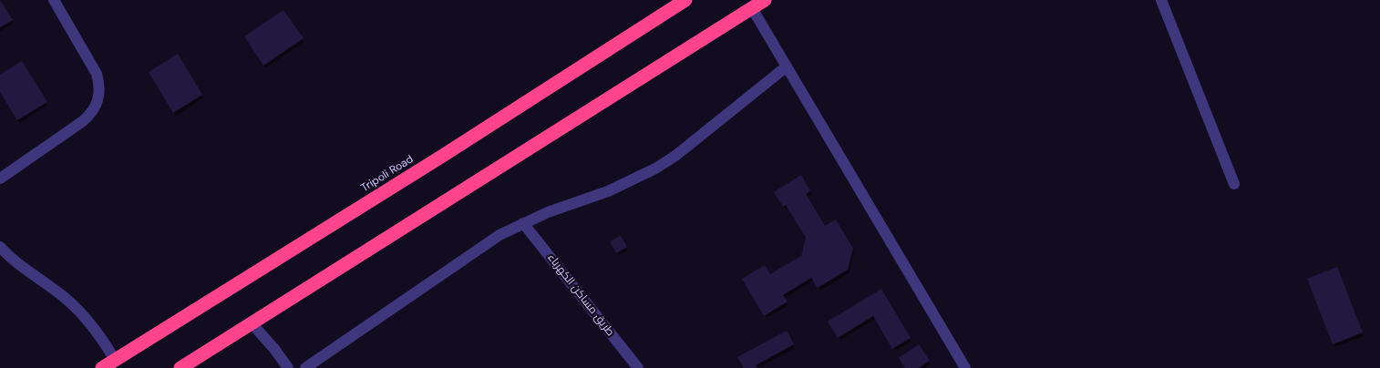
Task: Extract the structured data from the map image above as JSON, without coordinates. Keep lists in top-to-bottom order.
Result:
{
  "streets": {
    "highway": ["Tripoli Road"],
    "street": ["طريق مساكن الكهرباء"]
  }
}
